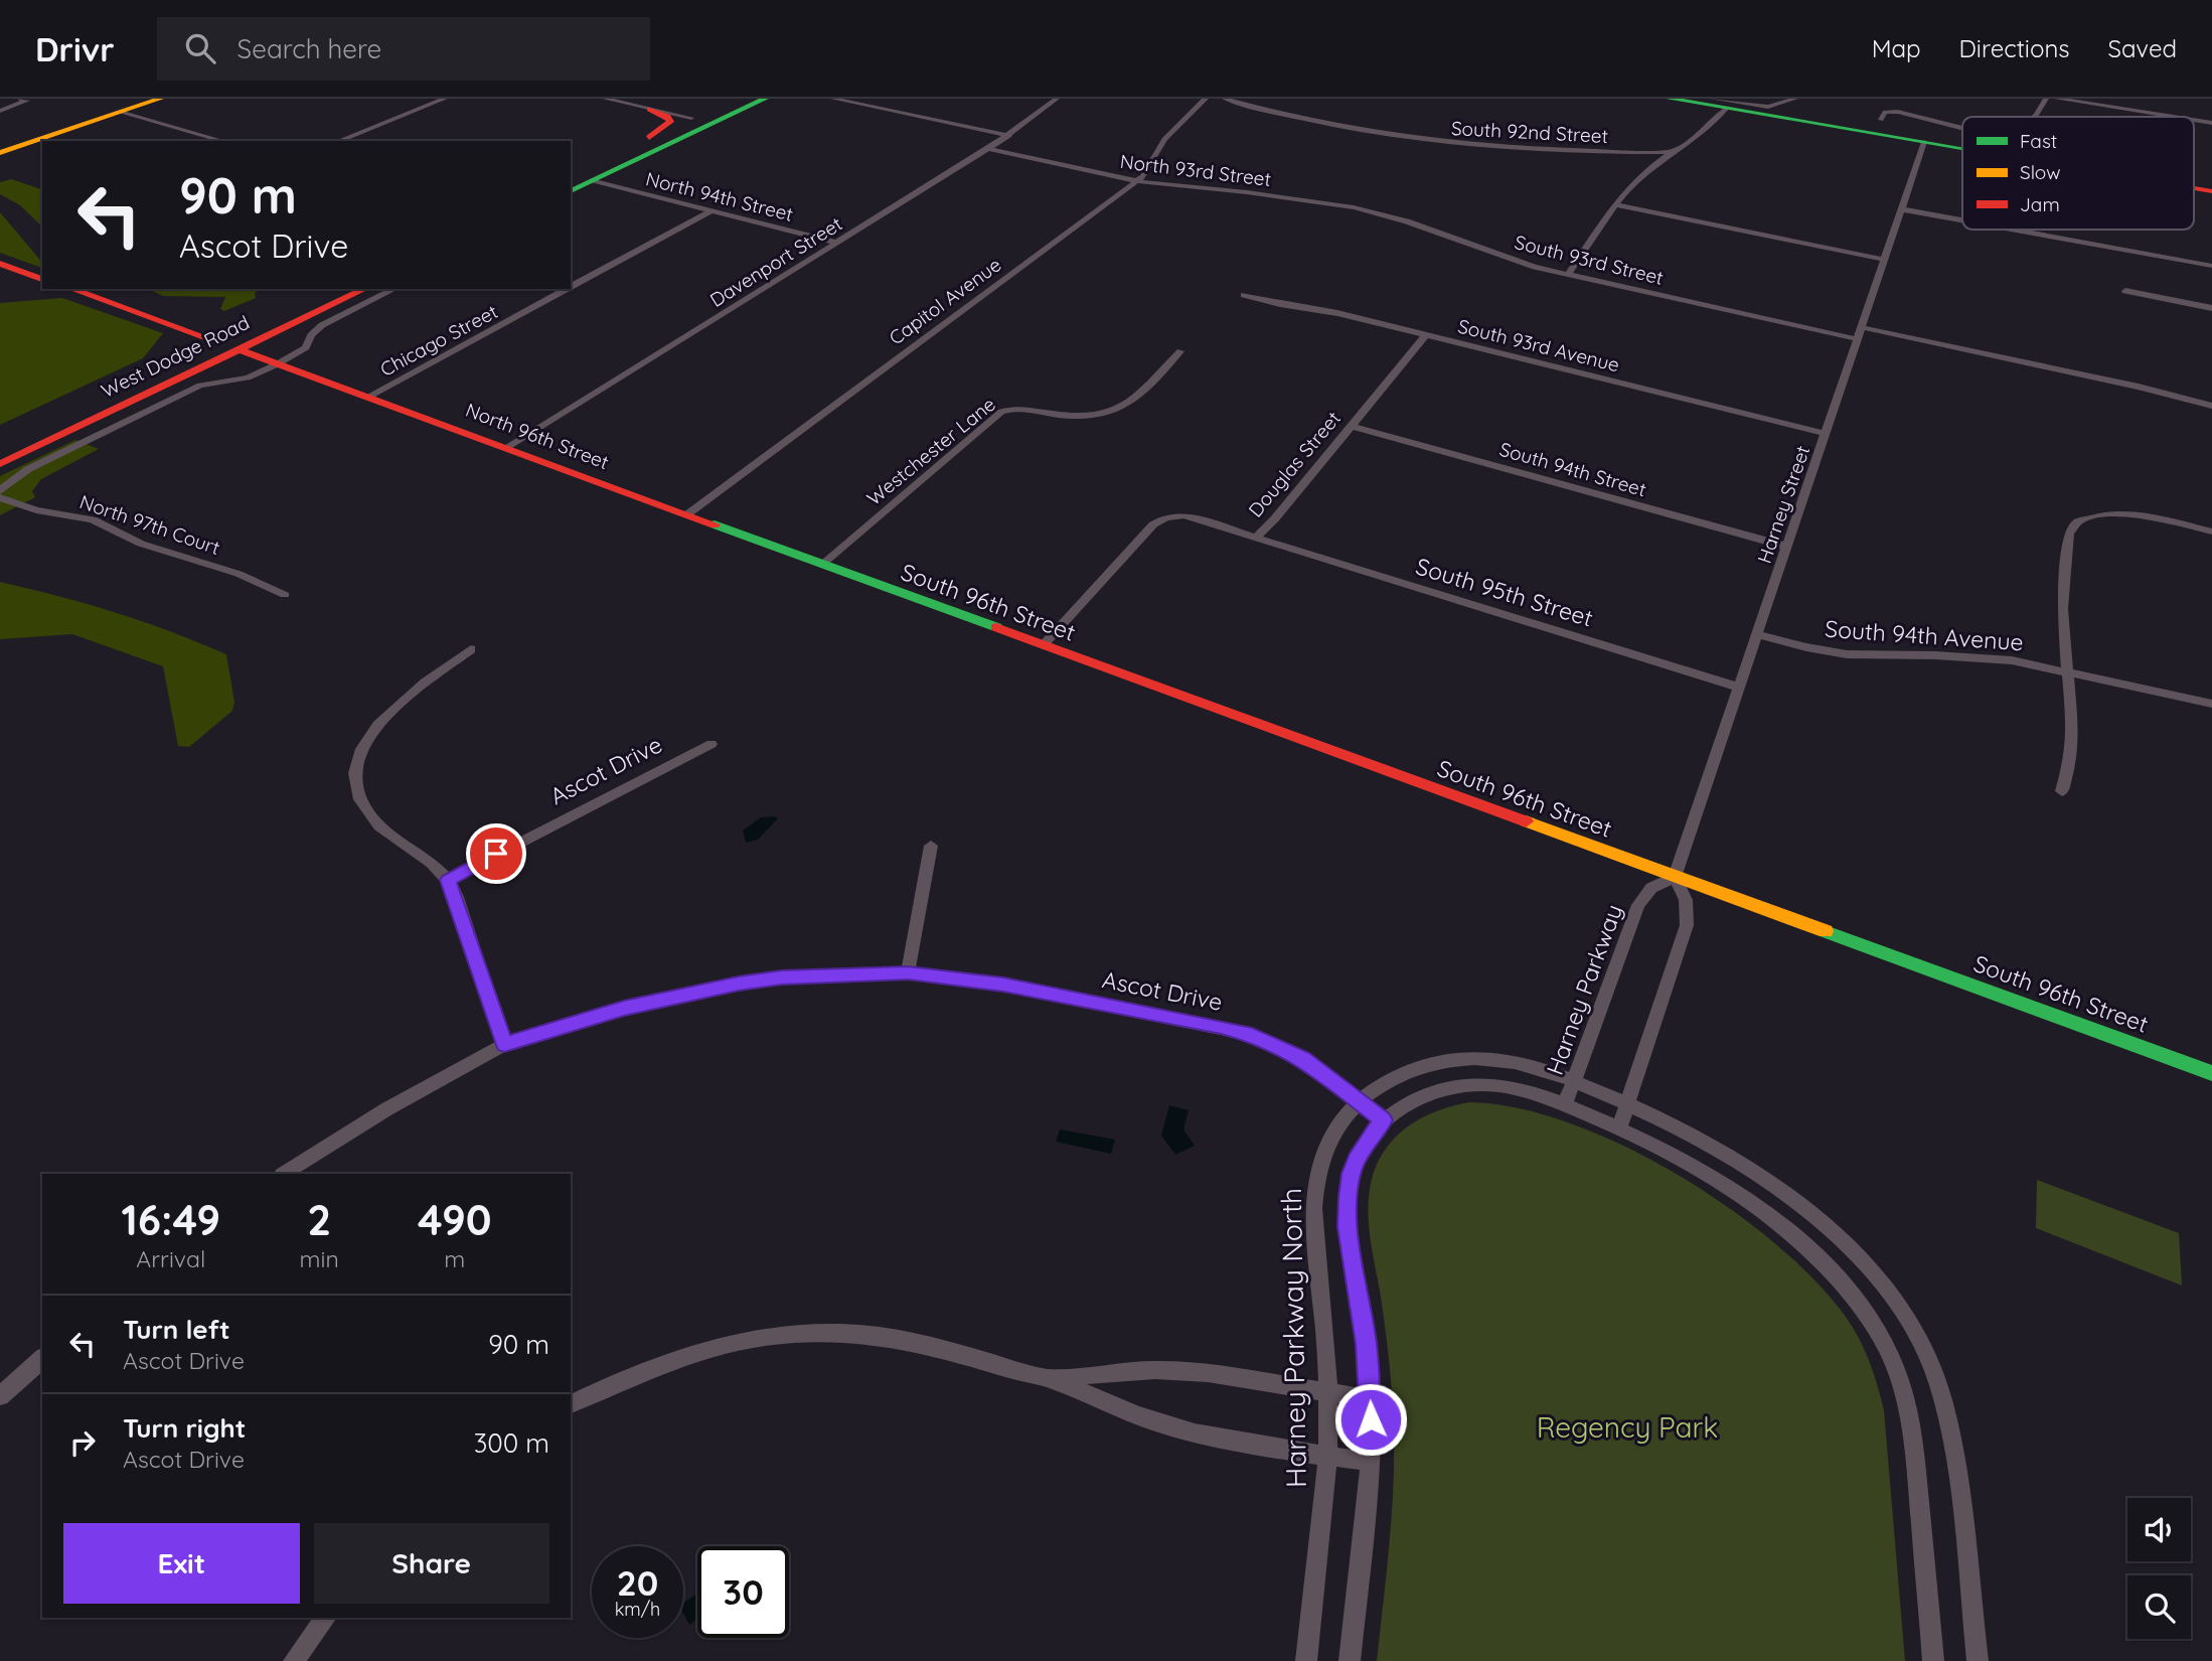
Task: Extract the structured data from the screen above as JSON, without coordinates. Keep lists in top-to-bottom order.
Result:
{
  "streets": {
    "main road": ["West Dodge Road", "North 96th Street", "South 96th Street"],
    "street": [
      "South 92nd Street",
      "North 93rd Street",
      "North 94th Street",
      "South 93rd Street",
      "Davenport Street",
      "Capitol Avenue",
      "Chicago Street",
      "South 93rd Avenue",
      "Westchester Lane",
      "Douglas Street",
      "South 94th Street",
      "Harney Street",
      "North 97th Court",
      "South 95th Street",
      "South 94th Avenue",
      "Ascot Drive",
      "Harney Parkway",
      "Harney Parkway North"
    ]
  },
  "crossings": [
    ["North 93rd Street", "South 93rd Street"],
    ["North 93rd Street", "Davenport Street"],
    ["North 93rd Street", "Capitol Avenue"],
    ["North 94th Street", "Davenport Street"],
    ["North 94th Street", "Chicago Street"],
    ["South 93rd Street", "Harney Street"],
    ["Davenport Street", "North 96th Street"],
    ["Capitol Avenue", "North 96th Street"],
    ["Chicago Street", "North 96th Street"],
    ["South 93rd Avenue", "Douglas Street"],
    ["South 93rd Avenue", "Harney Street"],
    ["West Dodge Road", "North 96th Street"],
    ["North 96th Street", "Westchester Lane"],
    ["North 96th Street", "South 96th Street"],
    ["Westchester Lane", "South 96th Street"],
    ["Douglas Street", "South 94th Street"],
    ["Douglas Street", "South 95th Street"],
    ["Douglas Street", "South 96th Street"],
    ["South 94th Street", "Harney Street"],
    ["Harney Street", "South 95th Street"],
    ["Harney Street", "South 96th Street"],
    ["Harney Street", "South 94th Avenue"],
    ["Harney Street", "Harney Parkway"],
    ["South 96th Street", "Harney Parkway"],
    ["Ascot Drive", "Harney Parkway North"],
    ["Harney Parkway", "Harney Parkway North"]
  ],
  "parks": ["Regency Park"],
  "legend": ["Fast", "Slow", "Jam"],
  "page": {
    "header": "Drivr",
    "search": "Search here",
    "nav": ["Map", "Directions", "Saved"],
    "turn": ["90 m", "Ascot Drive"],
    "eta": [
      "16:49",
      "Arrival",
      "2",
      "min",
      "490",
      "m"
    ],
    "list": [
      {
        "name": "Turn left",
        "note": "Ascot Drive",
        "value": "90 m"
      },
      {
        "name": "Turn right",
        "note": "Ascot Drive",
        "value": "300 m"
      }
    ],
    "buttons": ["Exit", "Share"],
    "speed": "20 km/h",
    "limit": "30"
  }
}
